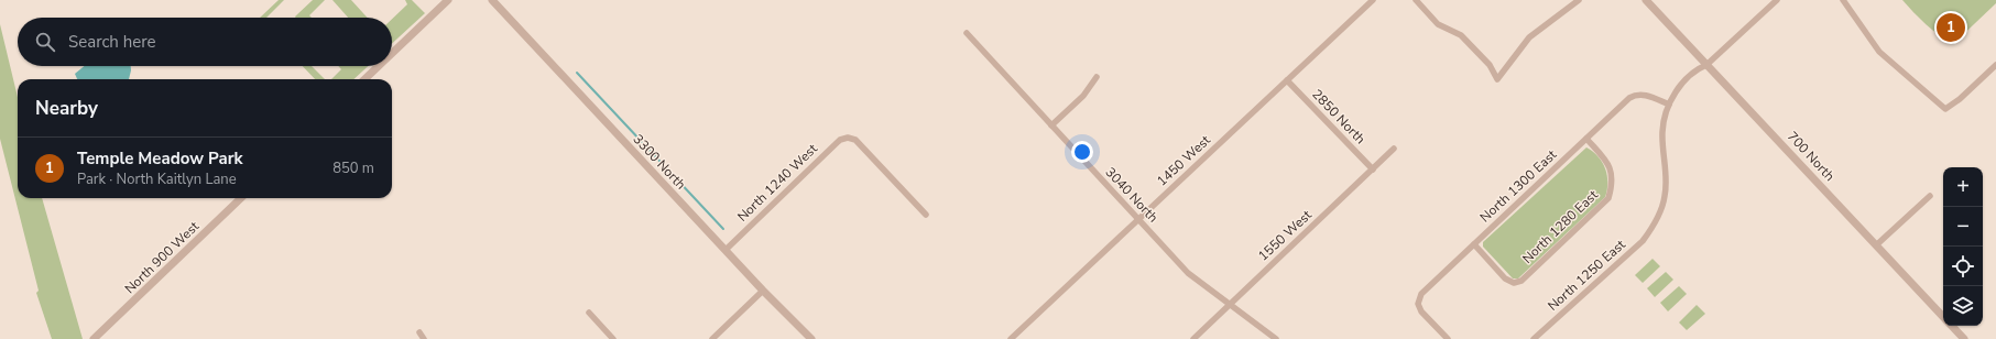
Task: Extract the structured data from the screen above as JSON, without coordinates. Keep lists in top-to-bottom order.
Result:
{
  "streets": {
    "street": [
      "2850 North",
      "700 North",
      "1450 West",
      "3300 North",
      "North 1240 West",
      "North 1300 East",
      "3040 North",
      "North 1280 East",
      "1550 West",
      "North 900 West",
      "North 1250 East"
    ]
  },
  "crossings": [
    ["2850 North", "1450 West"],
    ["2850 North", "1550 West"],
    ["1450 West", "3040 North"],
    ["3300 North", "North 1240 West"],
    ["North 1300 East", "North 1280 East"],
    ["North 1300 East", "North 1250 East"],
    ["3040 North", "1550 West"]
  ],
  "page": {
    "pins": "1",
    "search": "Search here",
    "heading": "Nearby",
    "list": [
      {
        "mark": "1",
        "name": "Temple Meadow Park",
        "note": "Park · North Kaitlyn Lane",
        "value": "850 m"
      }
    ],
    "map_buttons": ["+", "−"]
  }
}
